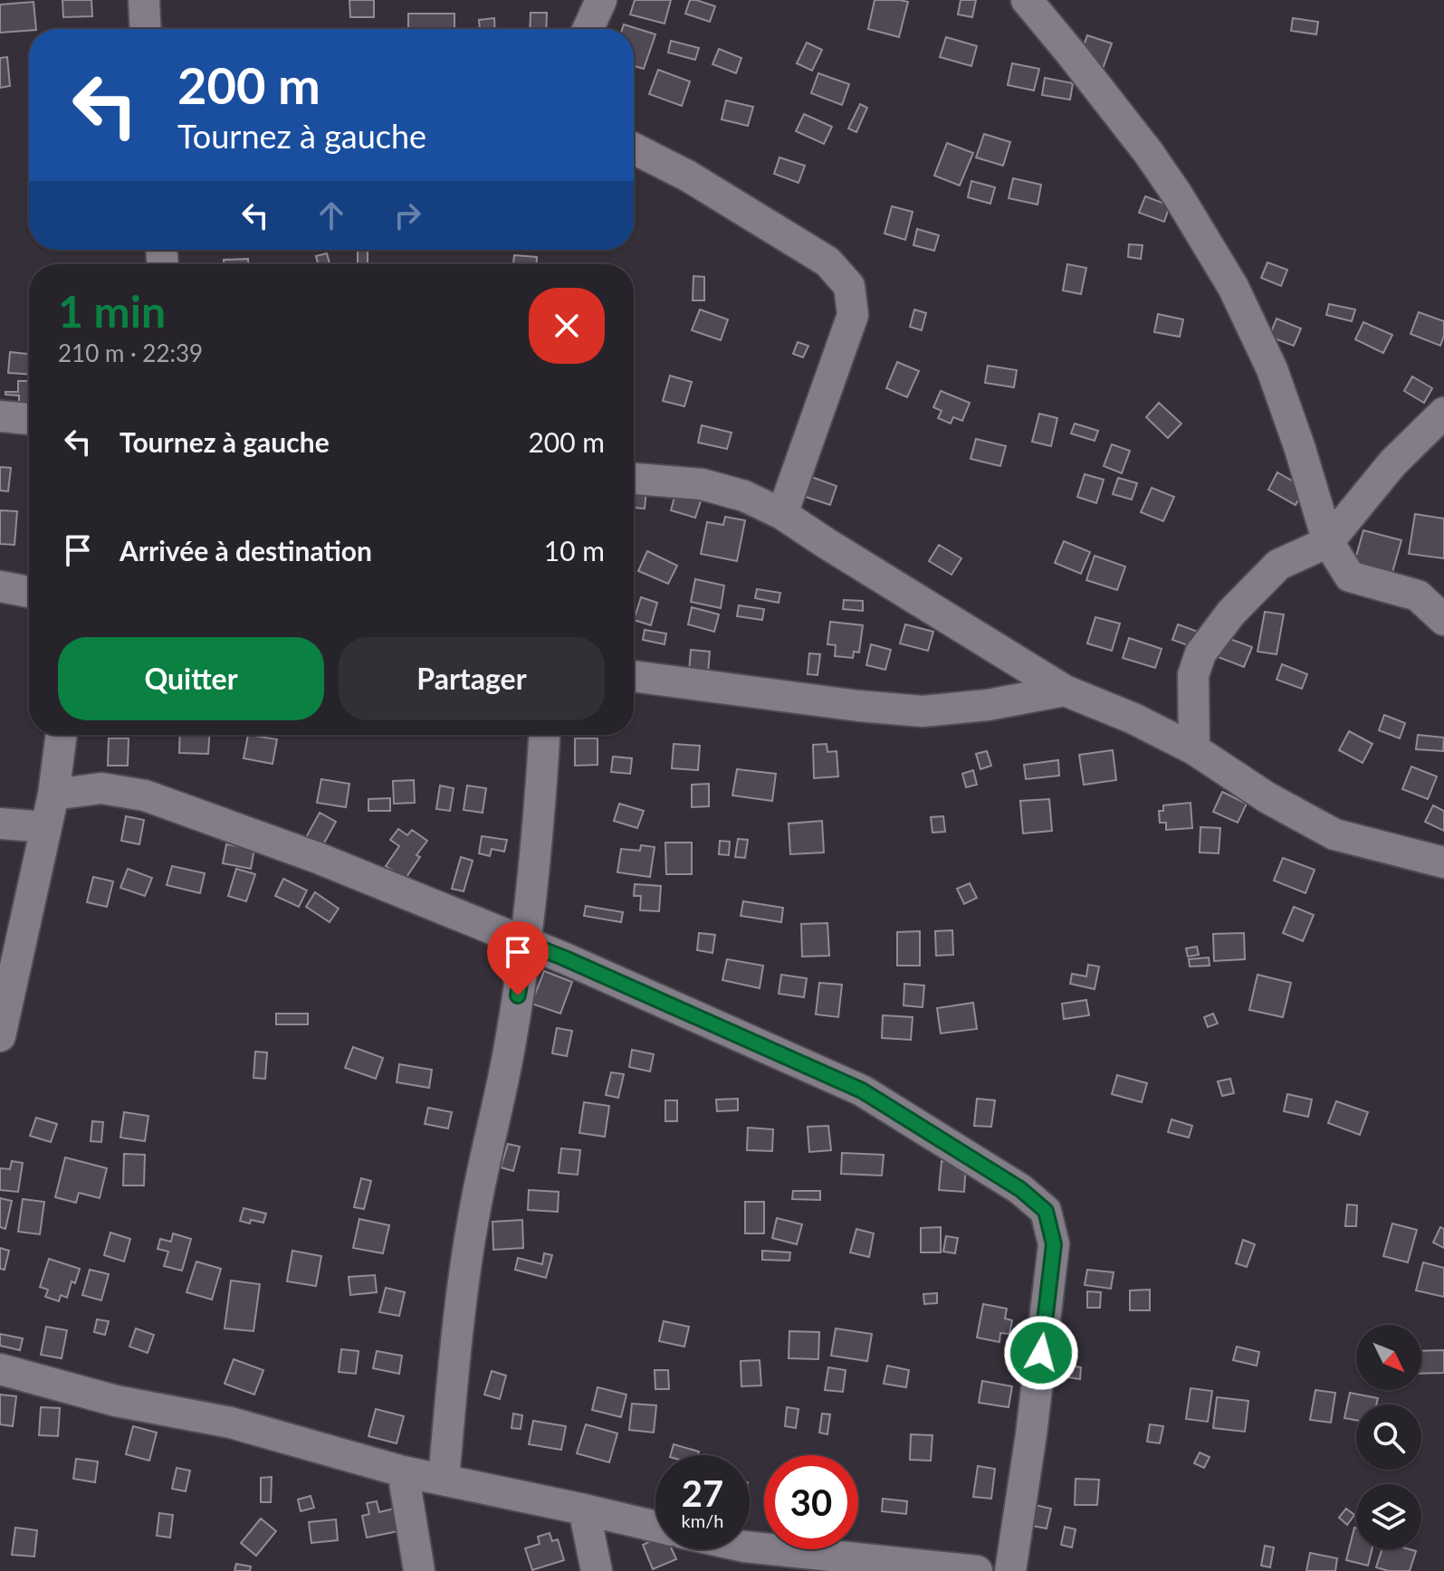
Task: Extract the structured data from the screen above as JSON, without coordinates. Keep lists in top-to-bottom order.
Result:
{
  "north": "bottom right",
  "page": {
    "turn": ["200 m", "Tournez à gauche"],
    "heading": ["1 min", "210 m · 22:39"],
    "list": [
      {
        "name": "Tournez à gauche",
        "value": "200 m"
      },
      {
        "name": "Arrivée à destination",
        "value": "10 m"
      }
    ],
    "buttons": ["Quitter", "Partager"],
    "speed": "27 km/h",
    "limit": "30"
  }
}
